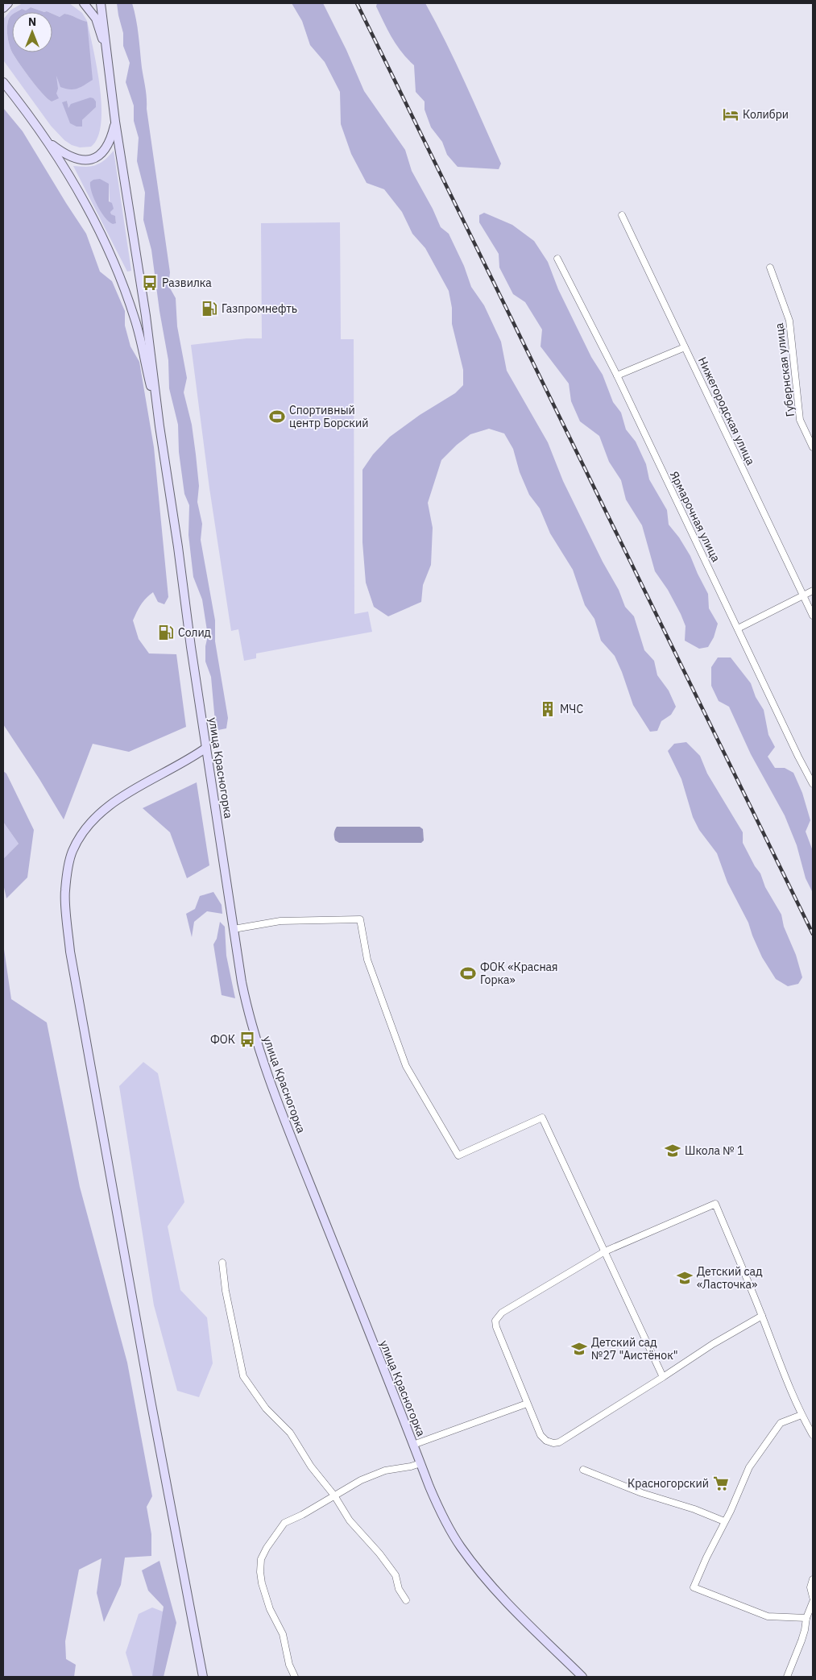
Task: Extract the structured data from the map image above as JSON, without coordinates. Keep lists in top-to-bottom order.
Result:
{
  "streets": {
    "main road": ["улица Красногорка"],
    "street": ["Губернская улица", "Нижегородская улица", "Ярмарочная улица"]
  },
  "places": {
    "hotel": ["Колибри"],
    "bus stop": ["Развилка", "ФОК"],
    "fuel station": ["Газпромнефть", "Солид"],
    "sports": ["Спортивный центр Борский", "ФОК «Красная Горка»"],
    "building": ["МЧС"],
    "school or university": ["Школа № 1", "Детский сад «Ласточка»", "Детский сад №27 \"Аистёнок\""],
    "supermarket": ["Красногорский"]
  },
  "north": "top"
}
